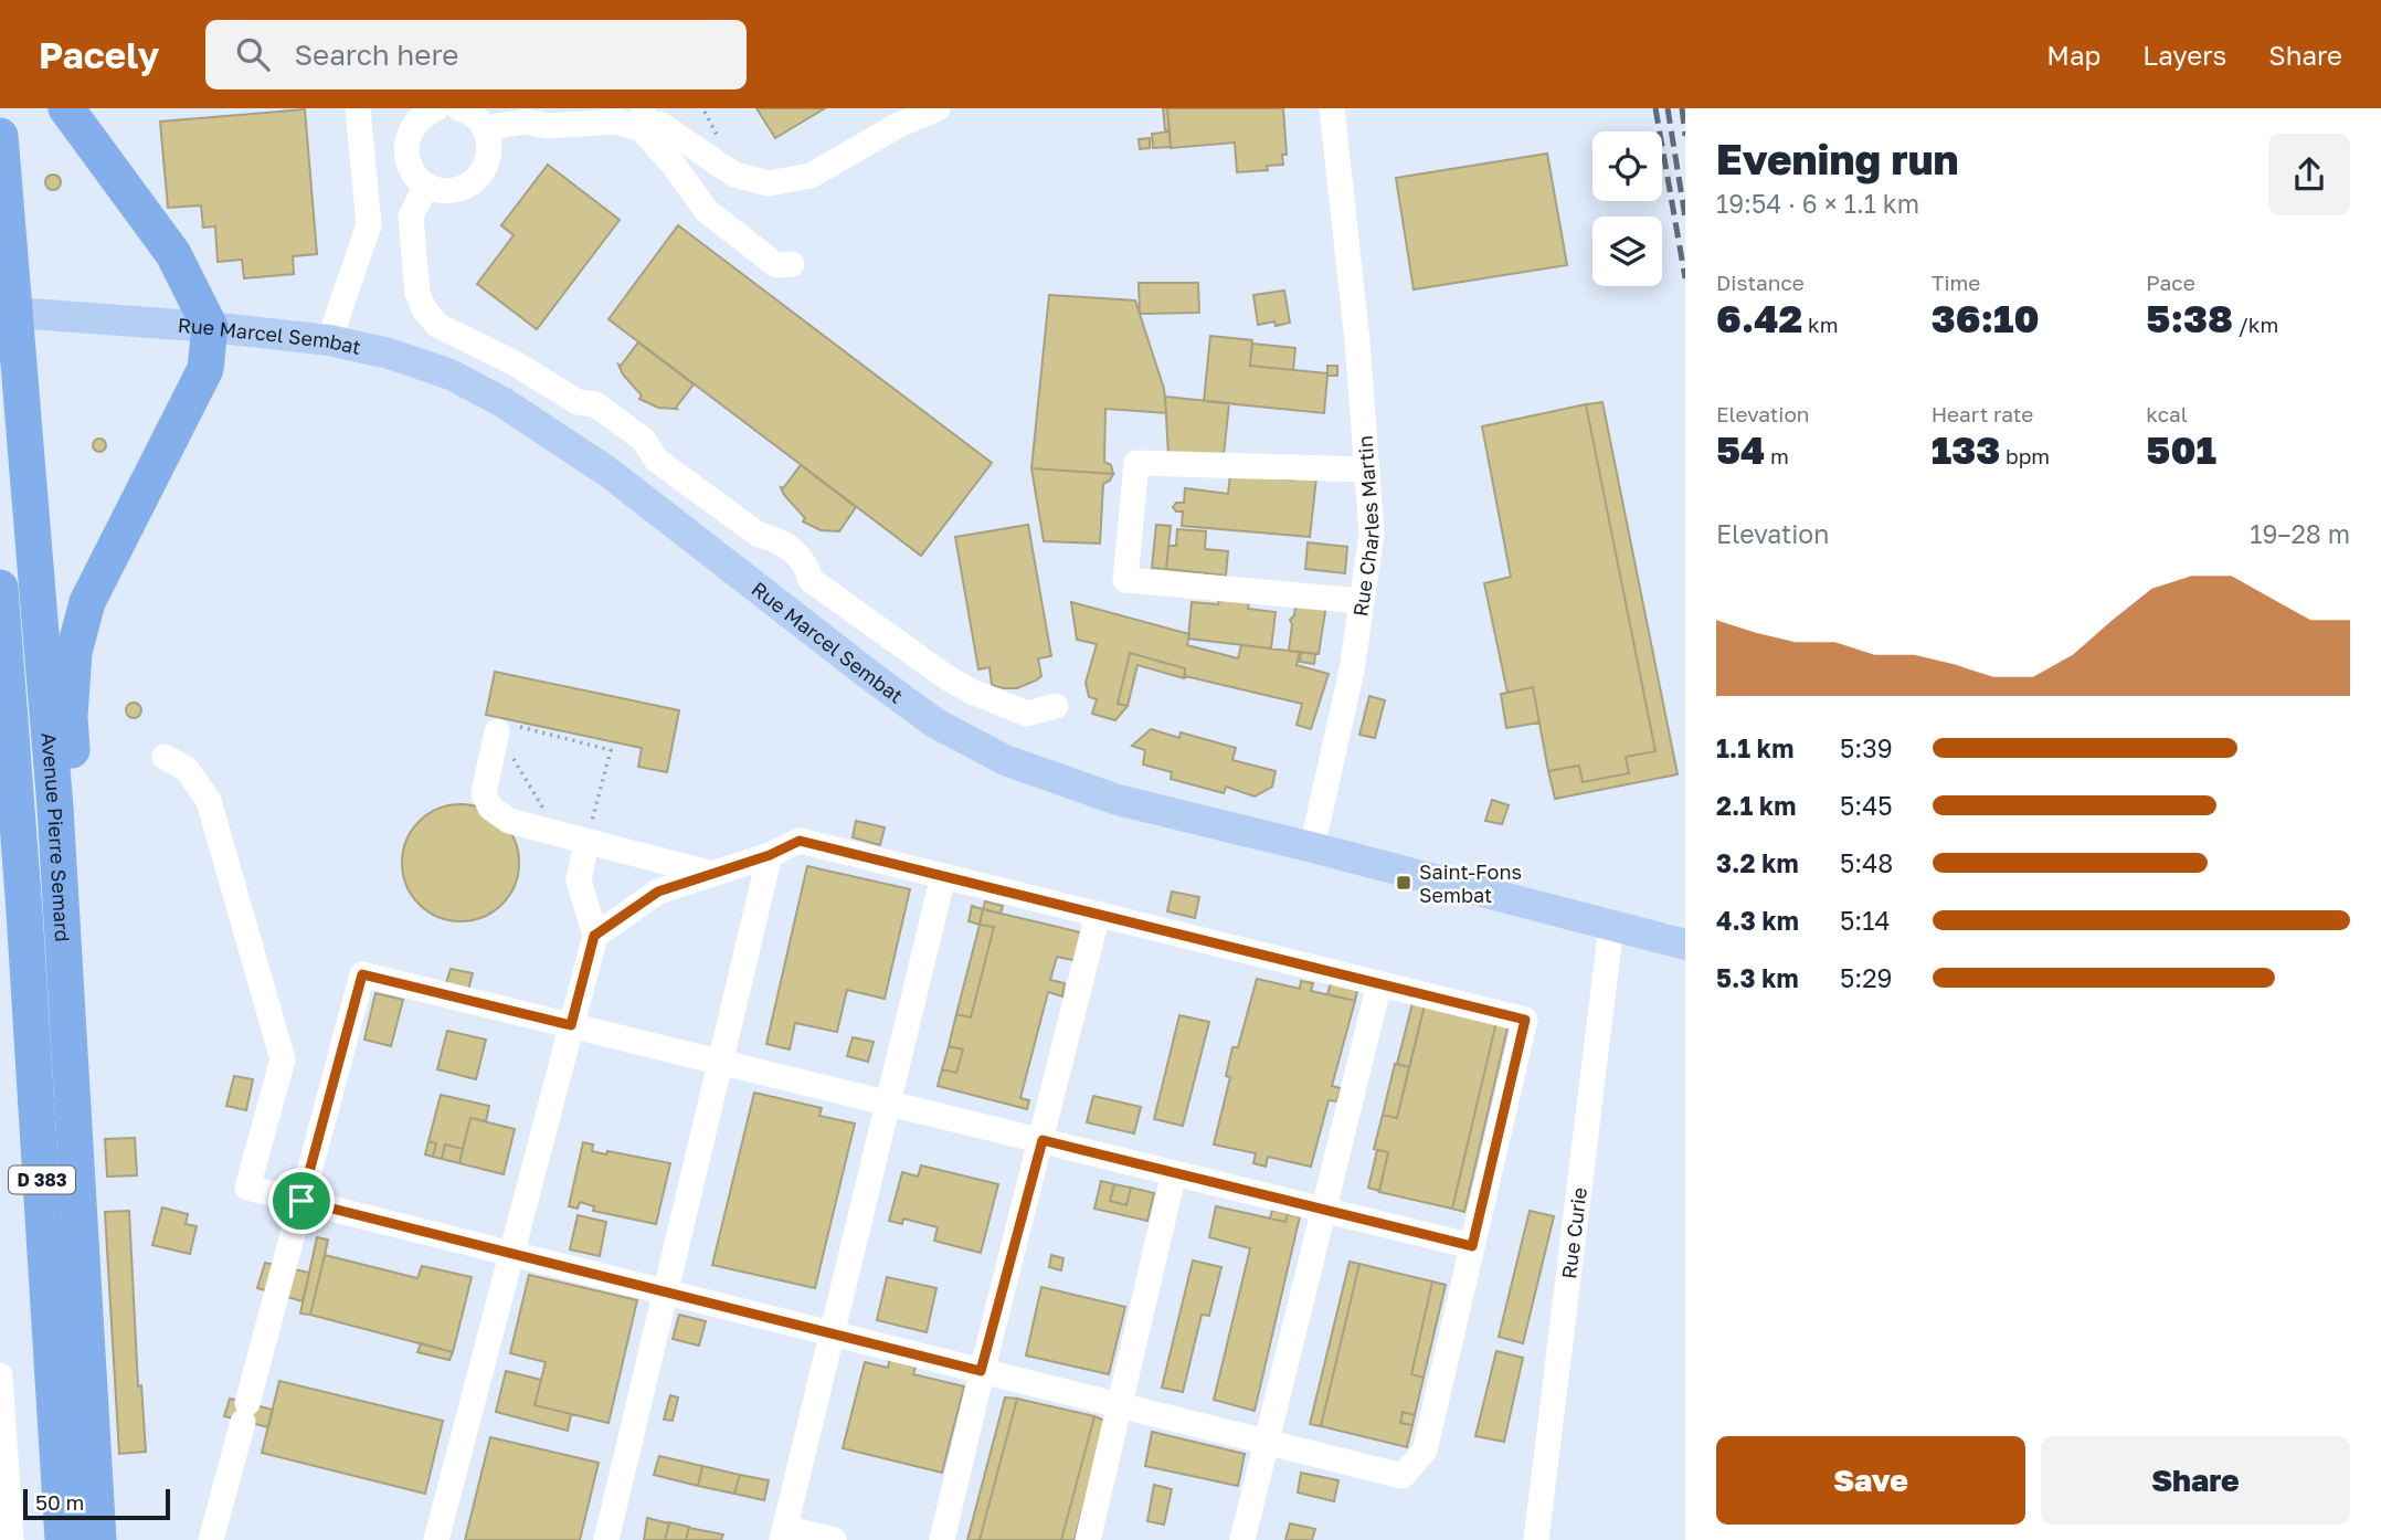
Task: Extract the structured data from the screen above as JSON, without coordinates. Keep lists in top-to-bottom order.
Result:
{
  "streets": {
    "highway": ["Avenue Pierre Semard", "D 383"],
    "main road": ["Rue Marcel Sembat"],
    "street": ["Rue Charles Martin", "Rue Curie"]
  },
  "crossings": [
    ["Rue Marcel Sembat", "Rue Charles Martin"],
    ["Rue Marcel Sembat", "Rue Curie"]
  ],
  "places": {
    "transit": ["Saint-Fons Sembat"]
  },
  "scale_bar": "50 m",
  "page": {
    "header": "Pacely",
    "search": "Search here",
    "nav": ["Map", "Layers", "Share"],
    "heading": ["Evening run", "19:54 · 6 × 1.1 km"],
    "stats": [
      ["Distance", "6.42 km"],
      ["Time", "36:10"],
      ["Pace", "5:38 /km"],
      ["Elevation", "54 m"],
      ["Heart rate", "133 bpm"],
      ["kcal", "501"]
    ],
    "chart": ["Elevation", "19–28 m"],
    "list": [
      {
        "name": "1.1 km",
        "note": "5:39"
      },
      {
        "name": "2.1 km",
        "note": "5:45"
      },
      {
        "name": "3.2 km",
        "note": "5:48"
      },
      {
        "name": "4.3 km",
        "note": "5:14"
      },
      {
        "name": "5.3 km",
        "note": "5:29"
      }
    ],
    "buttons": ["Save", "Share"],
    "scale": "50 m"
  }
}
